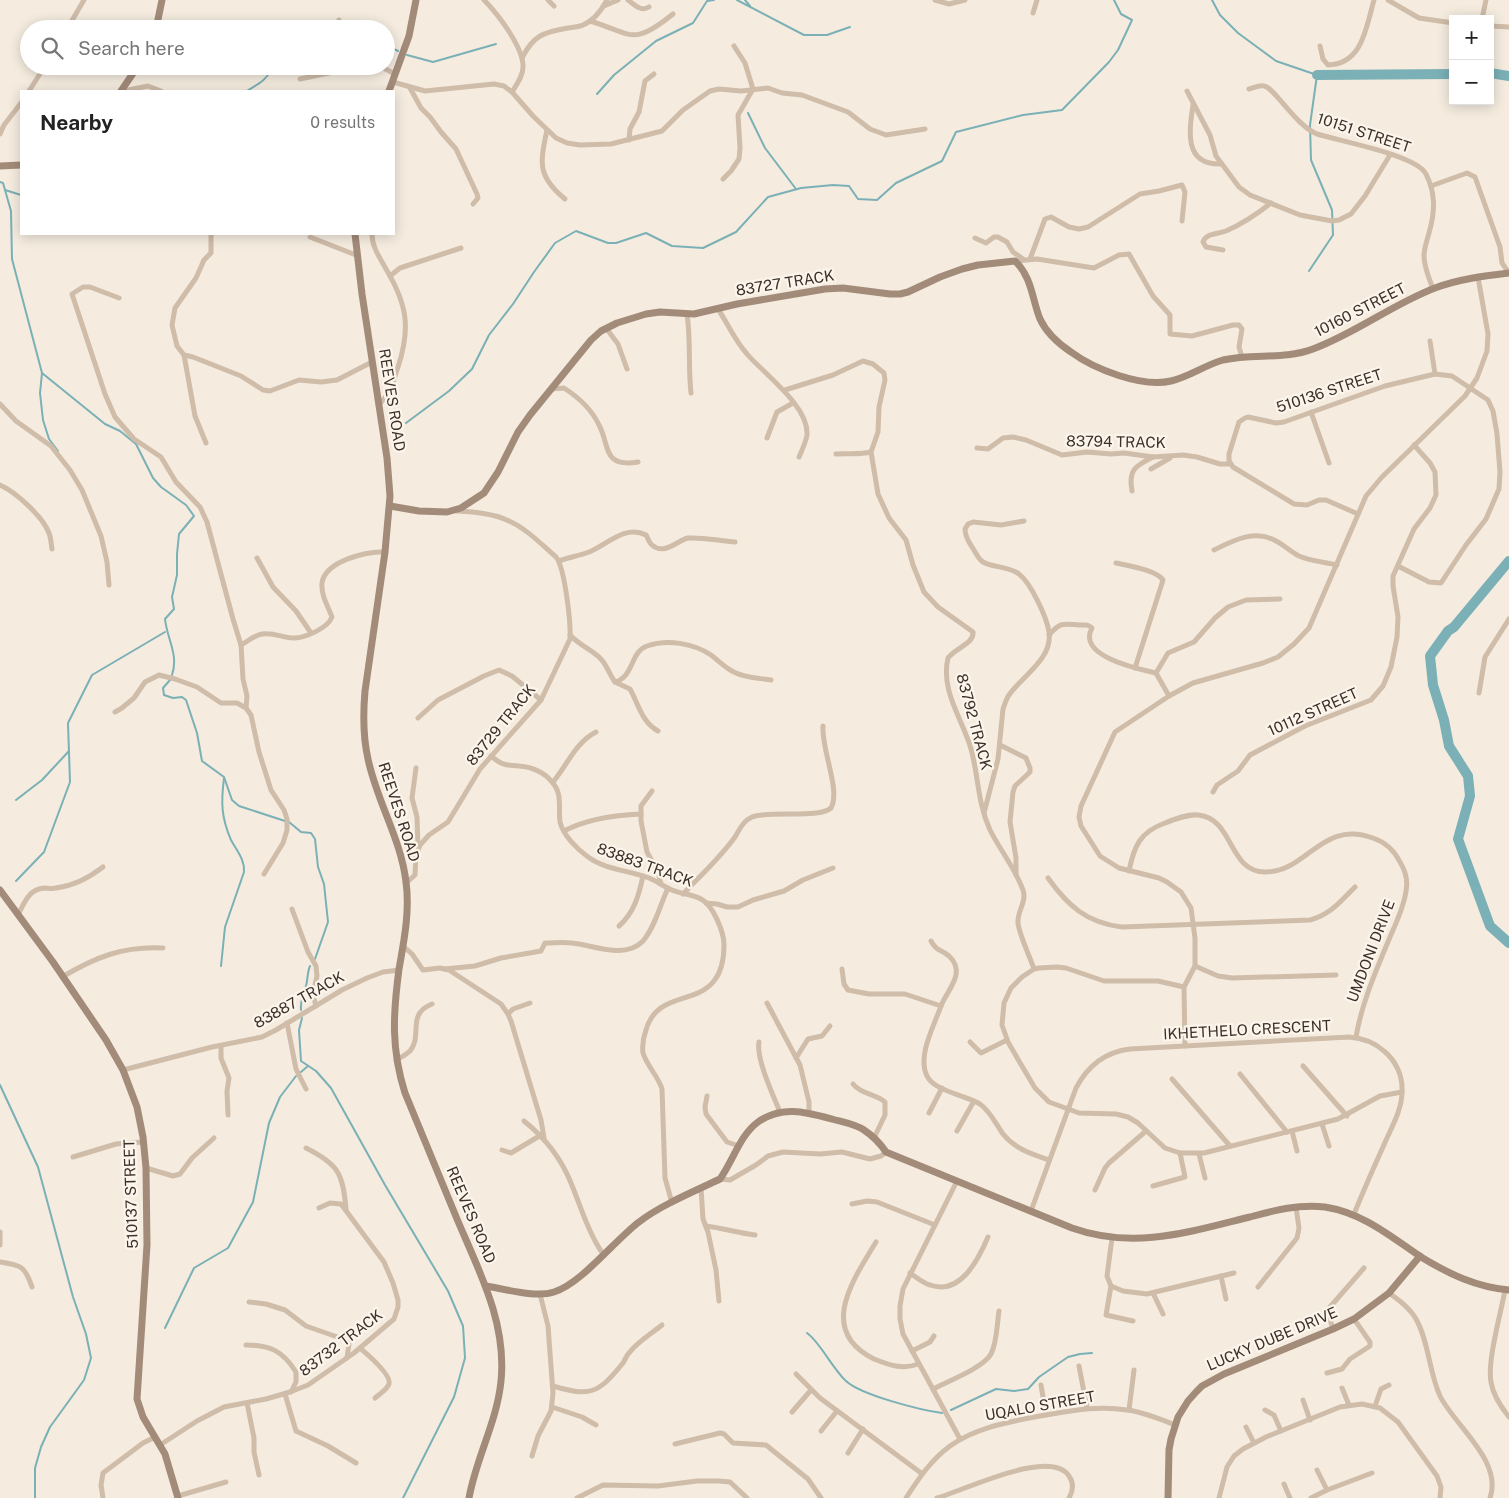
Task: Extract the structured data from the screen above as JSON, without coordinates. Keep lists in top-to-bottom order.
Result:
{
  "streets": {
    "street": [
      "10151 STREET",
      "83727 TRACK",
      "10160 STREET",
      "510136 STREET",
      "REEVES ROAD",
      "83794 TRACK",
      "10112 STREET",
      "83792 TRACK",
      "83729 TRACK",
      "83883 TRACK",
      "UMDONI DRIVE",
      "83887 TRACK",
      "IKHETHELO CRESCENT",
      "510137 STREET",
      "LUCKY DUBE DRIVE",
      "83732 TRACK",
      "UQALO STREET"
    ]
  },
  "crossings": [
    ["10151 STREET", "10160 STREET"],
    ["83727 TRACK", "10160 STREET"],
    ["83727 TRACK", "REEVES ROAD"],
    ["510136 STREET", "83794 TRACK"],
    ["510136 STREET", "10112 STREET"],
    ["REEVES ROAD", "83887 TRACK"],
    ["UMDONI DRIVE", "IKHETHELO CRESCENT"],
    ["83887 TRACK", "510137 STREET"],
    ["510137 STREET", "83732 TRACK"],
    ["LUCKY DUBE DRIVE", "UQALO STREET"]
  ],
  "page": {
    "map_buttons": ["+", "−"],
    "search": "Search here",
    "heading": ["Nearby", "0 results"]
  }
}
